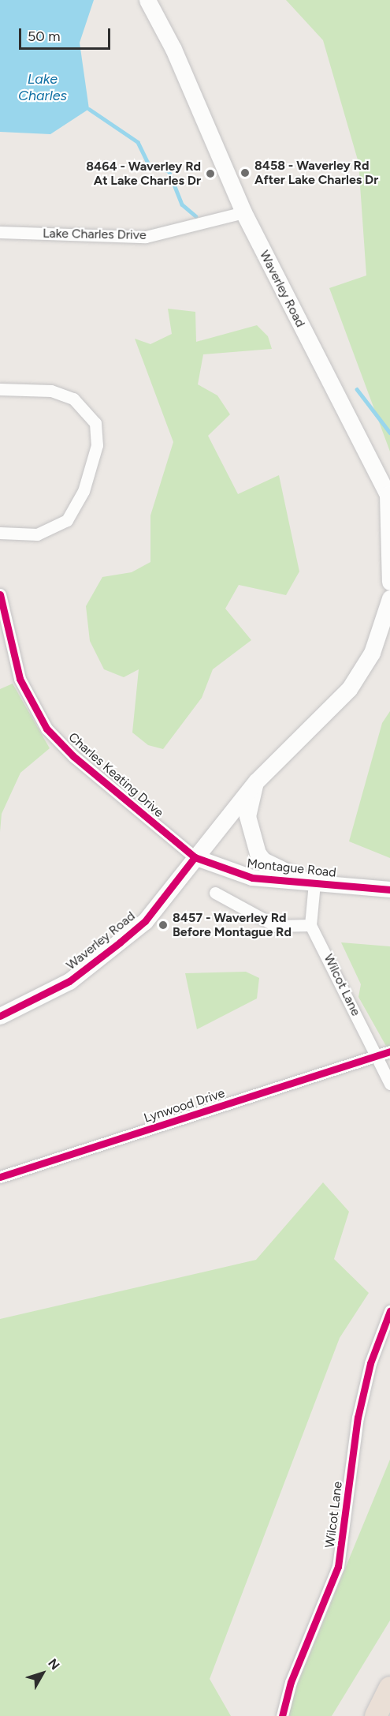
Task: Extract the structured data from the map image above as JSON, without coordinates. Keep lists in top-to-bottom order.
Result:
{
  "streets": {
    "main road": ["Waverley Road"],
    "street": [
      "Lake Charles Drive",
      "Charles Keating Drive",
      "Montague Road",
      "Wilcot Lane",
      "Lynwood Drive"
    ]
  },
  "crossings": [
    ["Lake Charles Drive", "Waverley Road"],
    ["Waverley Road", "Charles Keating Drive"],
    ["Waverley Road", "Montague Road"],
    ["Charles Keating Drive", "Montague Road"],
    ["Wilcot Lane", "Lynwood Drive"]
  ],
  "water": ["Lake Charles"],
  "places": ["8458 - Waverley Rd After Lake Charles Dr", "8464 - Waverley Rd At Lake Charles Dr", "8457 - Waverley Rd Before Montague Rd"],
  "scale_bar": "50 m",
  "north": "top right"
}
